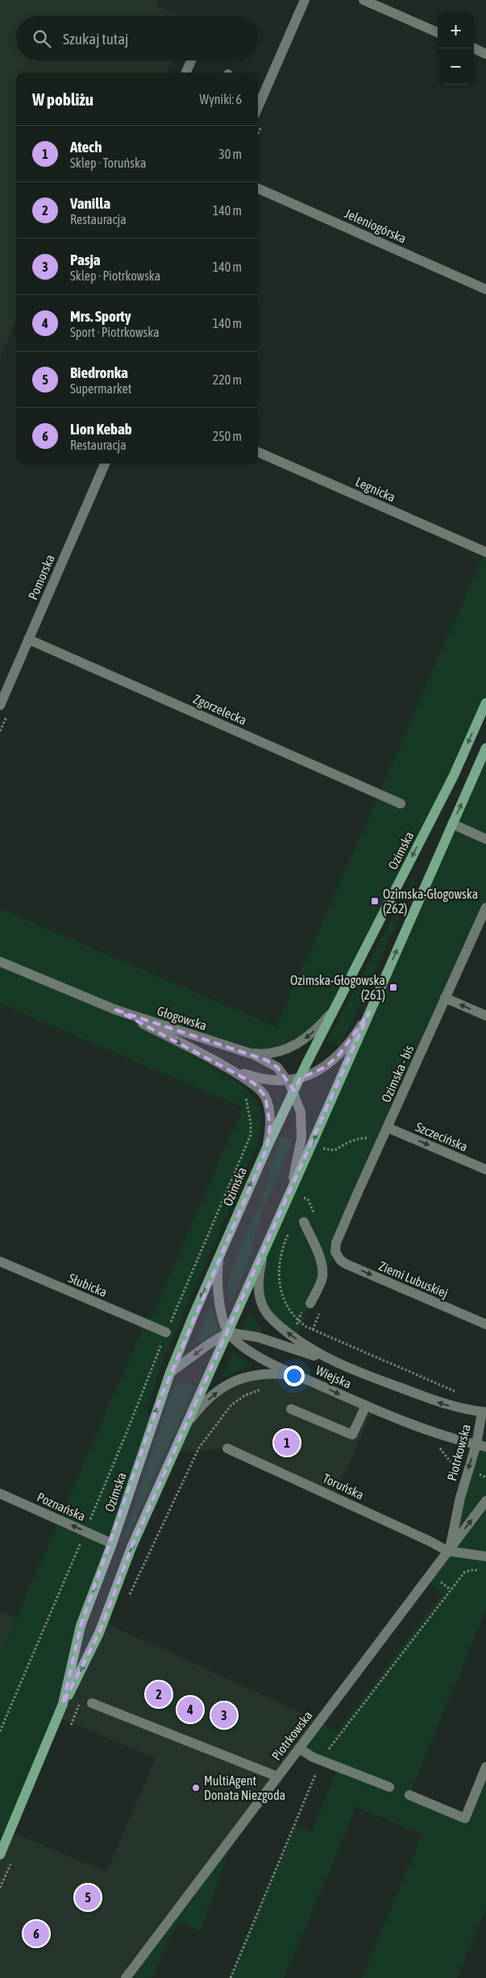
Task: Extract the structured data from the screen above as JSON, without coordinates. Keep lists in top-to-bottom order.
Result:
{
  "streets": {
    "main road": ["Ozimska"],
    "street": [
      "Jeleniogórska",
      "Legnicka",
      "Pomorska",
      "Zgorzelecka",
      "Głogowska",
      "Ozimska - bis",
      "Szczecińska",
      "Ziemi Lubuskiej",
      "Słubicka",
      "Wiejska",
      "Piotrkowska",
      "Toruńska",
      "Poznańska"
    ]
  },
  "crossings": [
    ["Pomorska", "Zgorzelecka"],
    ["Ozimska", "Głogowska"],
    ["Ozimska", "Wiejska"],
    ["Ozimska", "Poznańska"],
    ["Ozimska - bis", "Szczecińska"],
    ["Ozimska - bis", "Ziemi Lubuskiej"],
    ["Wiejska", "Piotrkowska"],
    ["Piotrkowska", "Toruńska"]
  ],
  "one_way": ["Szczecińska", "Ziemi Lubuskiej", "Poznańska"],
  "places": {
    "transit": ["Ozimska-Głogowska (262)", "Ozimska-Głogowska (261)"],
    "other": ["MultiAgent Donata Niezgoda"]
  },
  "page": {
    "map_buttons": ["+", "−"],
    "search": "Szukaj tutaj",
    "heading": ["W pobliżu", "Wyniki: 6"],
    "list": [
      {
        "mark": "1",
        "name": "Atech",
        "note": "Sklep · Toruńska",
        "value": "30 m"
      },
      {
        "mark": "2",
        "name": "Vanilla",
        "note": "Restauracja",
        "value": "140 m"
      },
      {
        "mark": "3",
        "name": "Pasja",
        "note": "Sklep · Piotrkowska",
        "value": "140 m"
      },
      {
        "mark": "4",
        "name": "Mrs. Sporty",
        "note": "Sport · Piotrkowska",
        "value": "140 m"
      },
      {
        "mark": "5",
        "name": "Biedronka",
        "note": "Supermarket",
        "value": "220 m"
      },
      {
        "mark": "6",
        "name": "Lion Kebab",
        "note": "Restauracja",
        "value": "250 m"
      }
    ],
    "pins": [
      "1",
      "2",
      "4",
      "3",
      "5",
      "6"
    ]
  }
}
